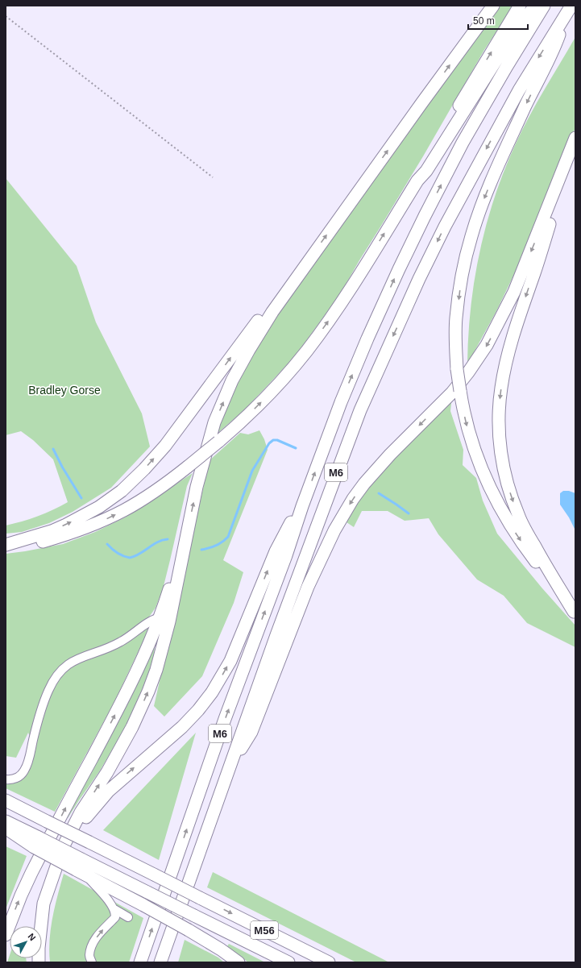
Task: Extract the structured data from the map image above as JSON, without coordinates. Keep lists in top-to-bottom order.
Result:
{
  "streets": {
    "highway": ["M6", "M56"]
  },
  "parks": ["Bradley Gorse"],
  "scale_bar": "50 m",
  "north": "top right"
}
